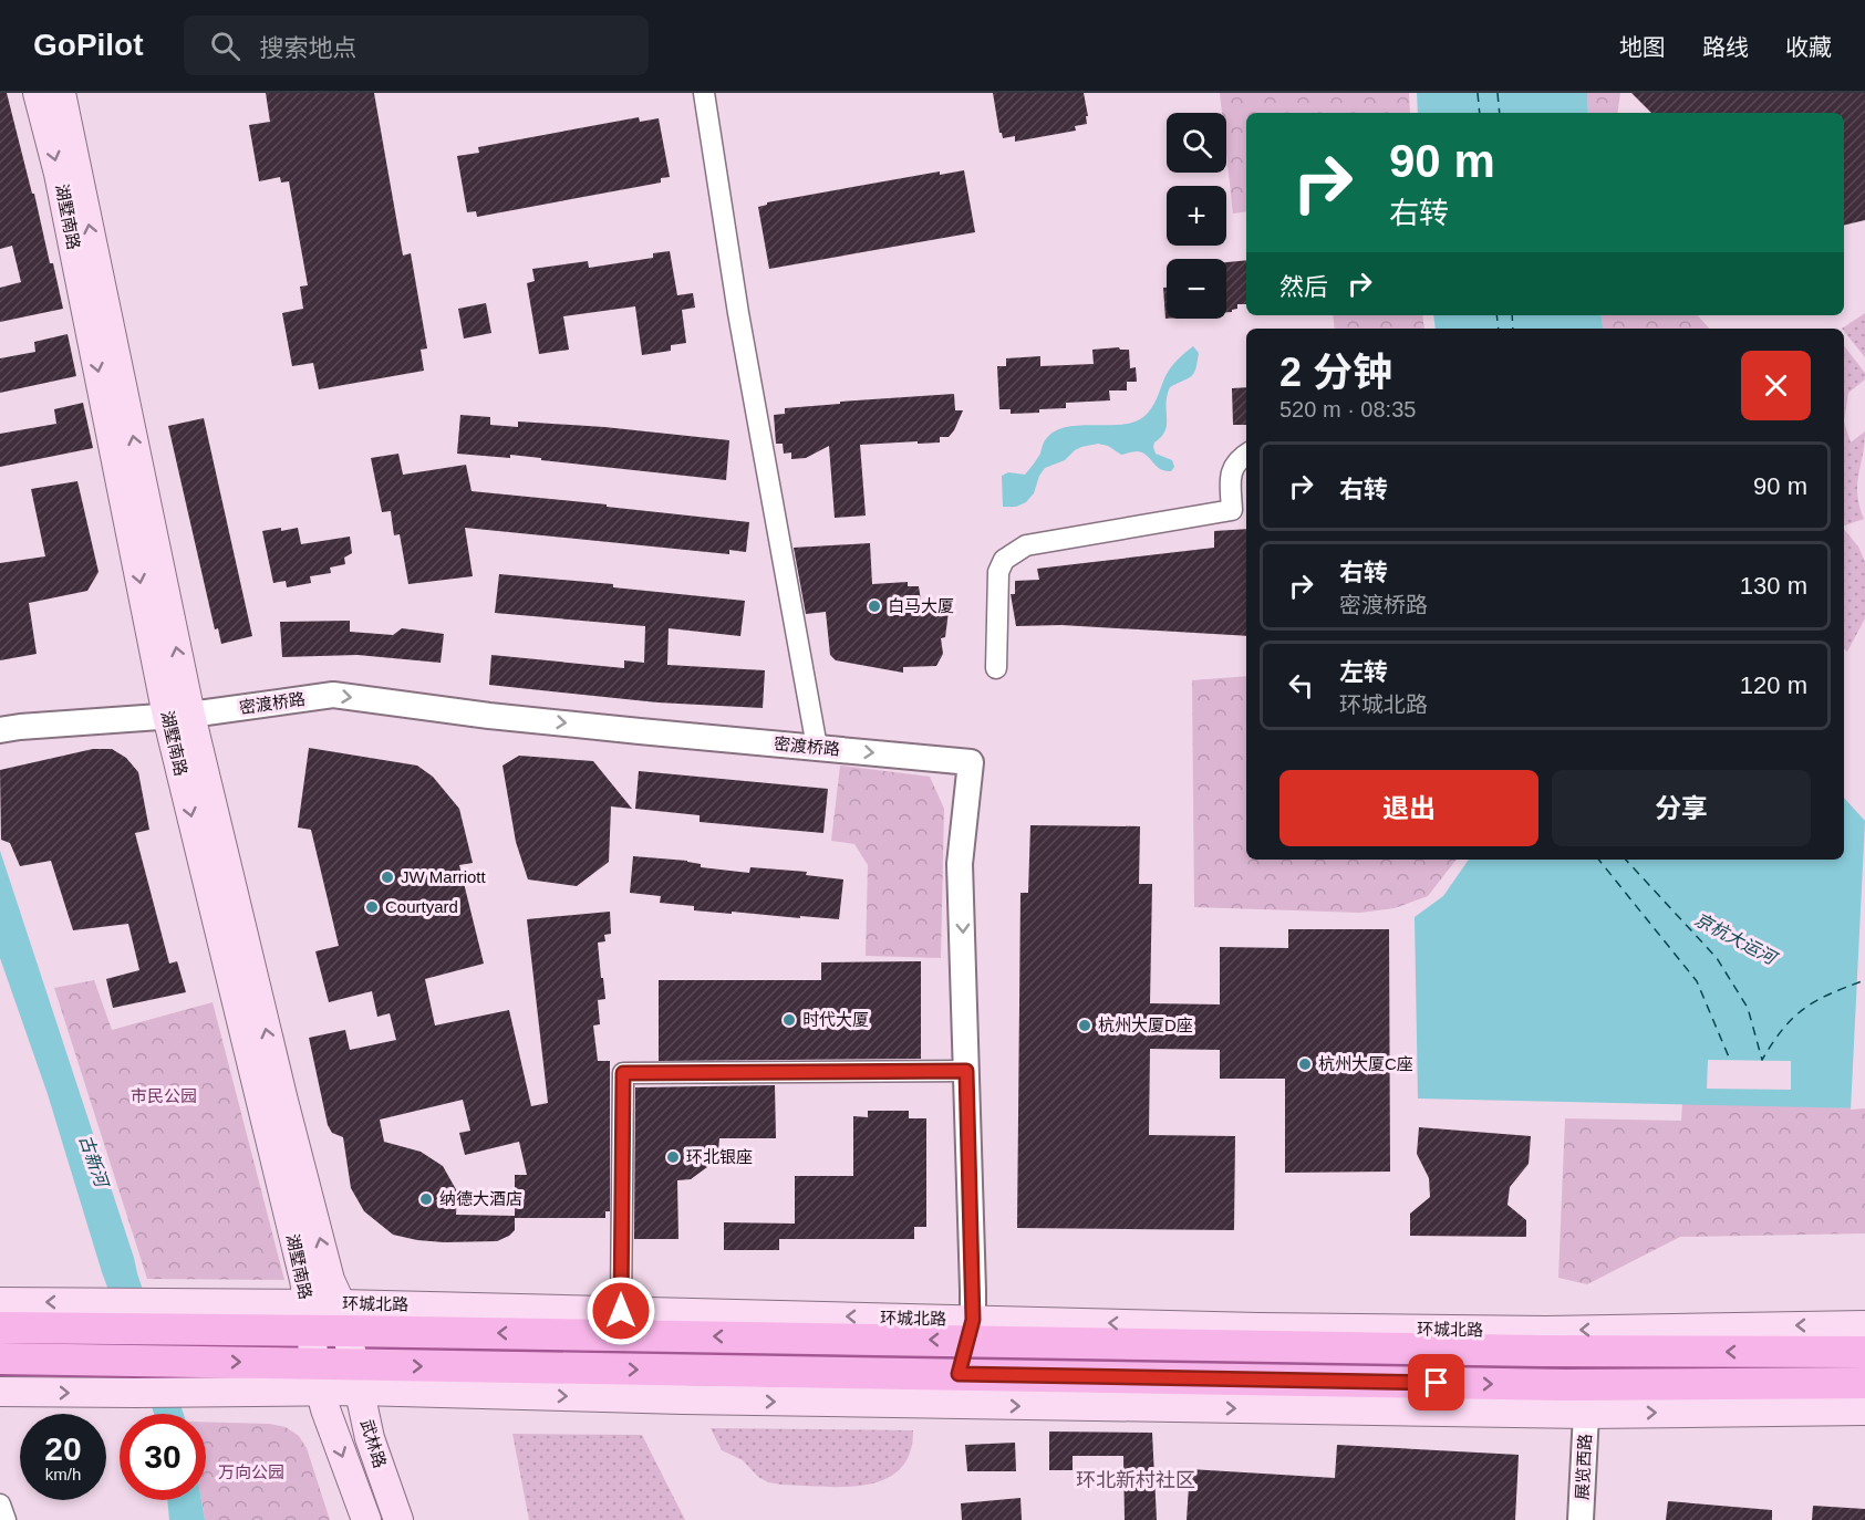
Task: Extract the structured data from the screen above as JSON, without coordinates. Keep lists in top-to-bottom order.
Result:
{
  "streets": {
    "main road": ["湖墅南路", "环城北路", "武林路"],
    "street": ["密渡桥路", "展览西路"]
  },
  "crossings": [
    ["湖墅南路", "密渡桥路"],
    ["湖墅南路", "环城北路"],
    ["湖墅南路", "武林路"],
    ["密渡桥路", "环城北路"]
  ],
  "districts": ["环北新村社区"],
  "water": ["京杭大运河", "古新河"],
  "parks": ["市民公园", "万向公园"],
  "places": [
    "白马大厦",
    "JW Marriott",
    "Courtyard",
    "时代大厦",
    "杭州大厦D座",
    "杭州大厦C座",
    "环北银座",
    "纳德大酒店"
  ],
  "page": {
    "header": "GoPilot",
    "search": "搜索地点",
    "nav": ["地图", "路线", "收藏"],
    "map_buttons": ["+", "−"],
    "turn": ["90 m", "右转"],
    "then": "然后",
    "heading": ["2 分钟", "520 m · 08:35"],
    "list": [
      {
        "name": "右转",
        "value": "90 m"
      },
      {
        "name": "右转",
        "note": "密渡桥路",
        "value": "130 m"
      },
      {
        "name": "左转",
        "note": "环城北路",
        "value": "120 m"
      }
    ],
    "buttons": ["退出", "分享"],
    "speed": "20 km/h",
    "limit": "30"
  }
}
